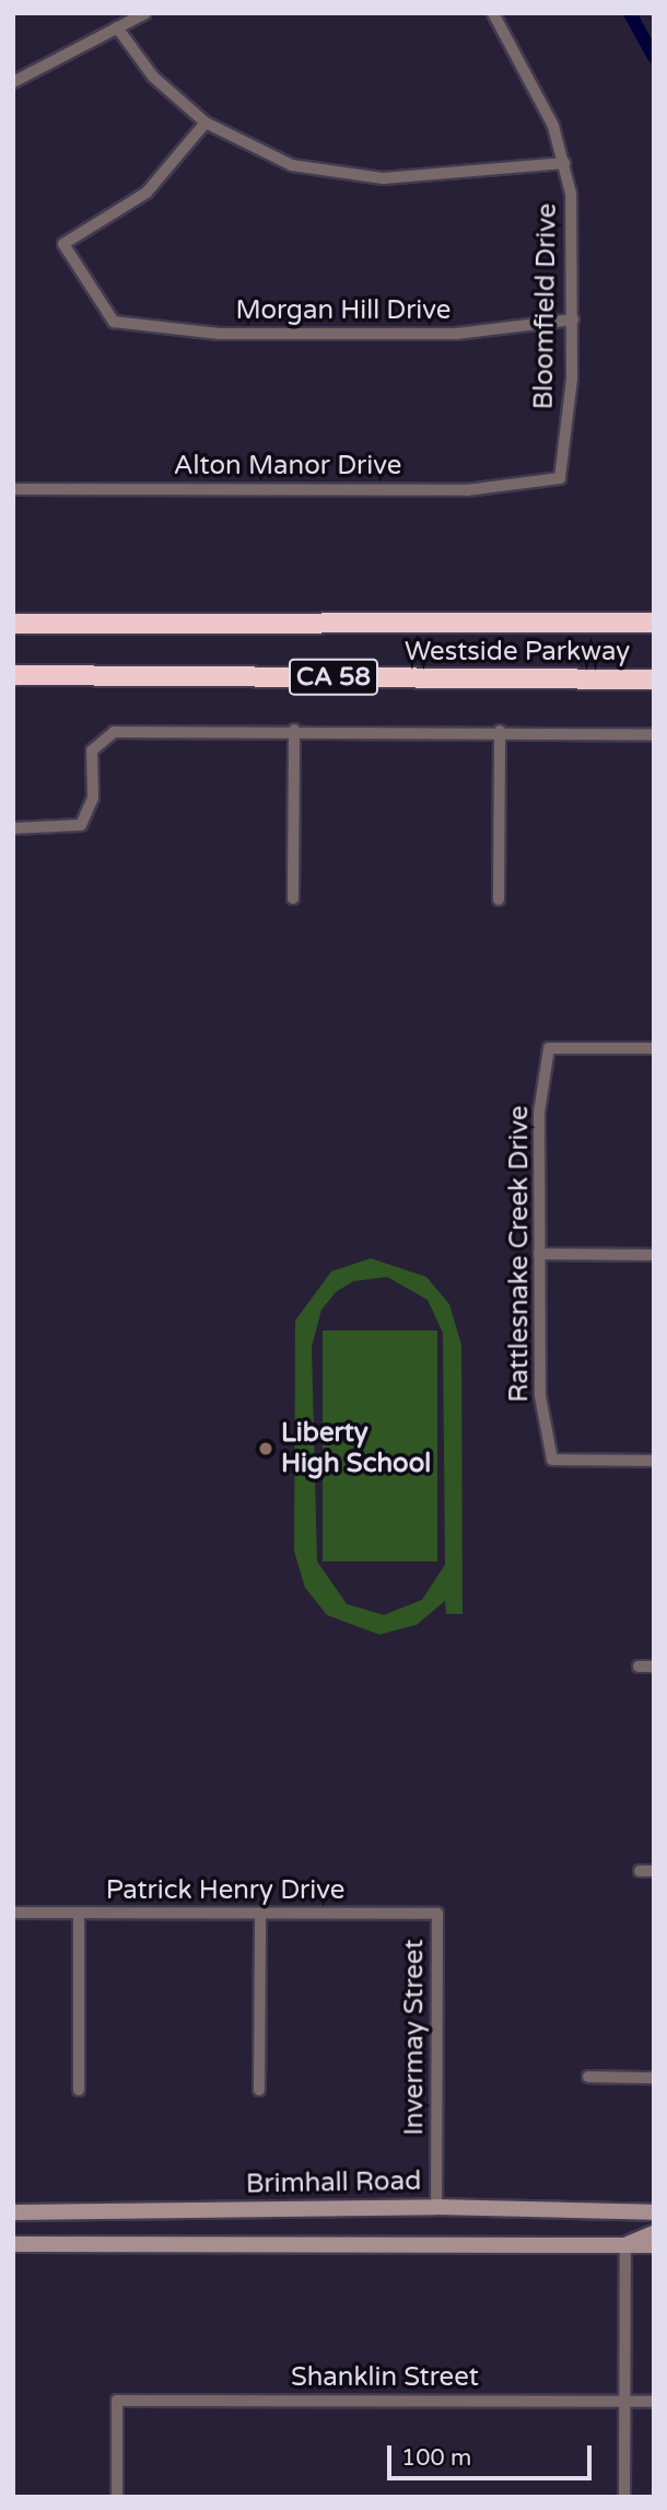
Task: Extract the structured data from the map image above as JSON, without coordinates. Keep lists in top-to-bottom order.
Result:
{
  "streets": {
    "highway": ["Westside Parkway", "CA 58"],
    "street": [
      "Bloomfield Drive",
      "Morgan Hill Drive",
      "Alton Manor Drive",
      "Rattlesnake Creek Drive",
      "Patrick Henry Drive",
      "Invermay Street",
      "Brimhall Road",
      "Shanklin Street"
    ]
  },
  "crossings": [
    ["Bloomfield Drive", "Morgan Hill Drive"],
    ["Bloomfield Drive", "Alton Manor Drive"],
    ["Patrick Henry Drive", "Invermay Street"],
    ["Invermay Street", "Brimhall Road"]
  ],
  "places": ["Liberty High School"],
  "scale_bar": "100 m"
}
